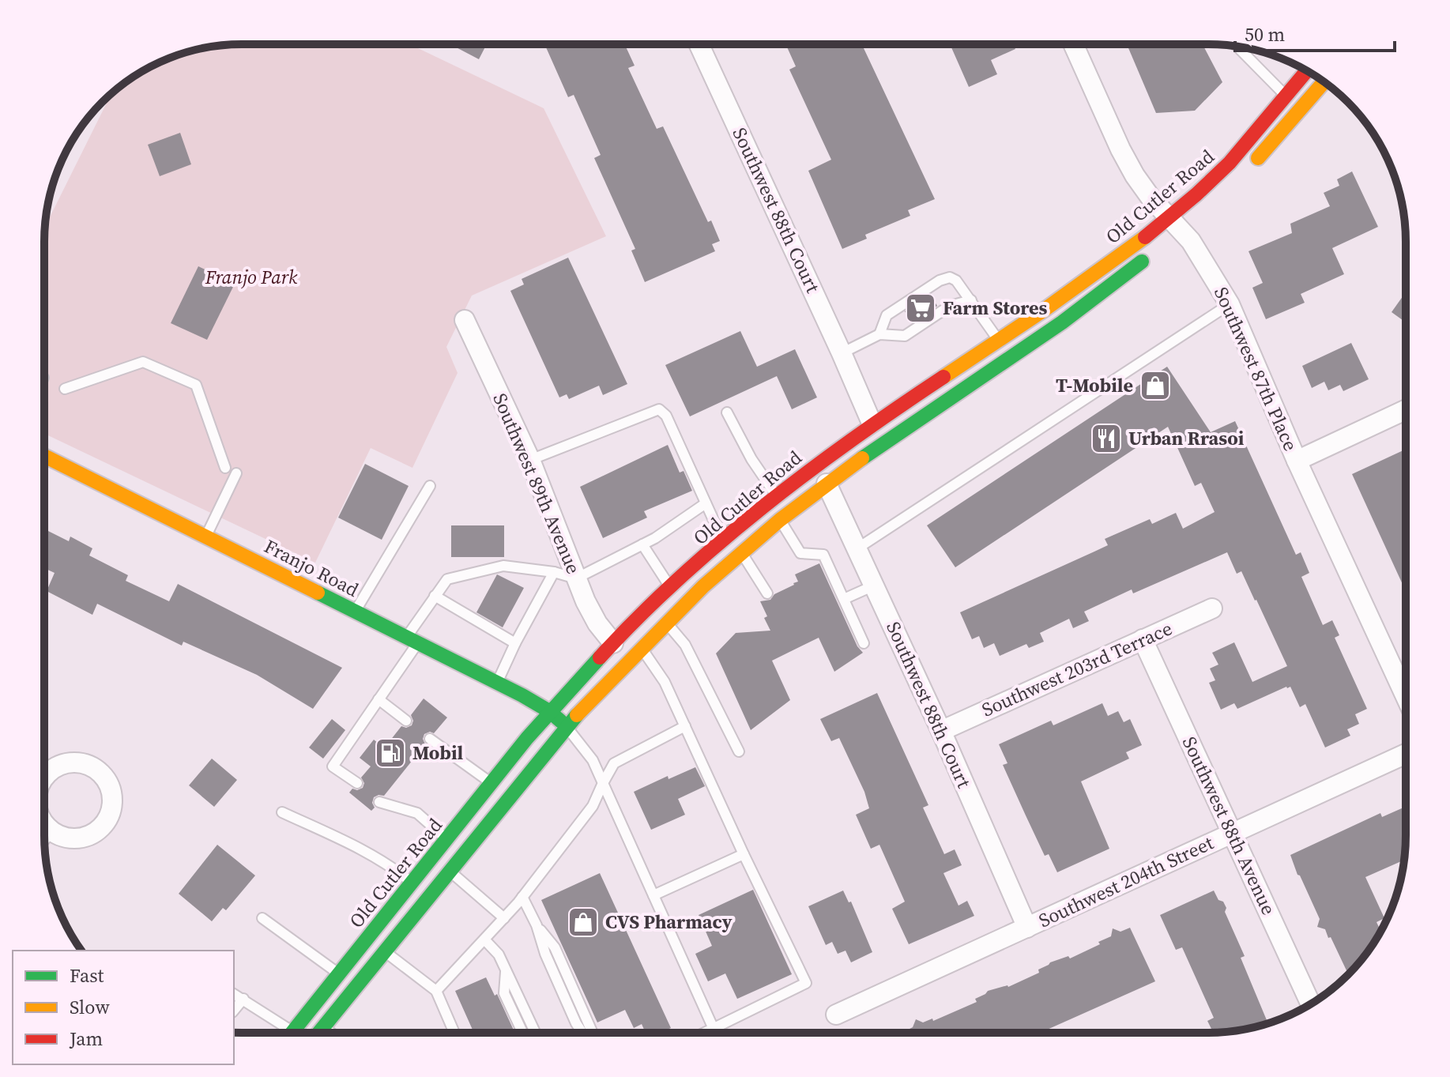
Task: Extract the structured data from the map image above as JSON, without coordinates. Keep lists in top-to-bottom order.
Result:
{
  "streets": {
    "main road": ["Old Cutler Road", "Franjo Road"],
    "street": [
      "Southwest 88th Court",
      "Southwest 87th Place",
      "Southwest 89th Avenue",
      "Southwest 203rd Terrace",
      "Southwest 88th Avenue",
      "Southwest 204th Street"
    ]
  },
  "crossings": [
    ["Old Cutler Road", "Southwest 88th Court"],
    ["Old Cutler Road", "Southwest 87th Place"],
    ["Old Cutler Road", "Southwest 89th Avenue"],
    ["Old Cutler Road", "Franjo Road"],
    ["Southwest 88th Court", "Southwest 203rd Terrace"],
    ["Southwest 88th Court", "Southwest 204th Street"],
    ["Southwest 203rd Terrace", "Southwest 88th Avenue"],
    ["Southwest 88th Avenue", "Southwest 204th Street"]
  ],
  "parks": ["Franjo Park"],
  "places": {
    "supermarket": ["Farm Stores"],
    "shop": ["T-Mobile", "CVS Pharmacy"],
    "restaurant": ["Urban Rrasoi"],
    "fuel station": ["Mobil"]
  },
  "legend": ["Fast", "Slow", "Jam"],
  "scale_bar": "50 m"
}
